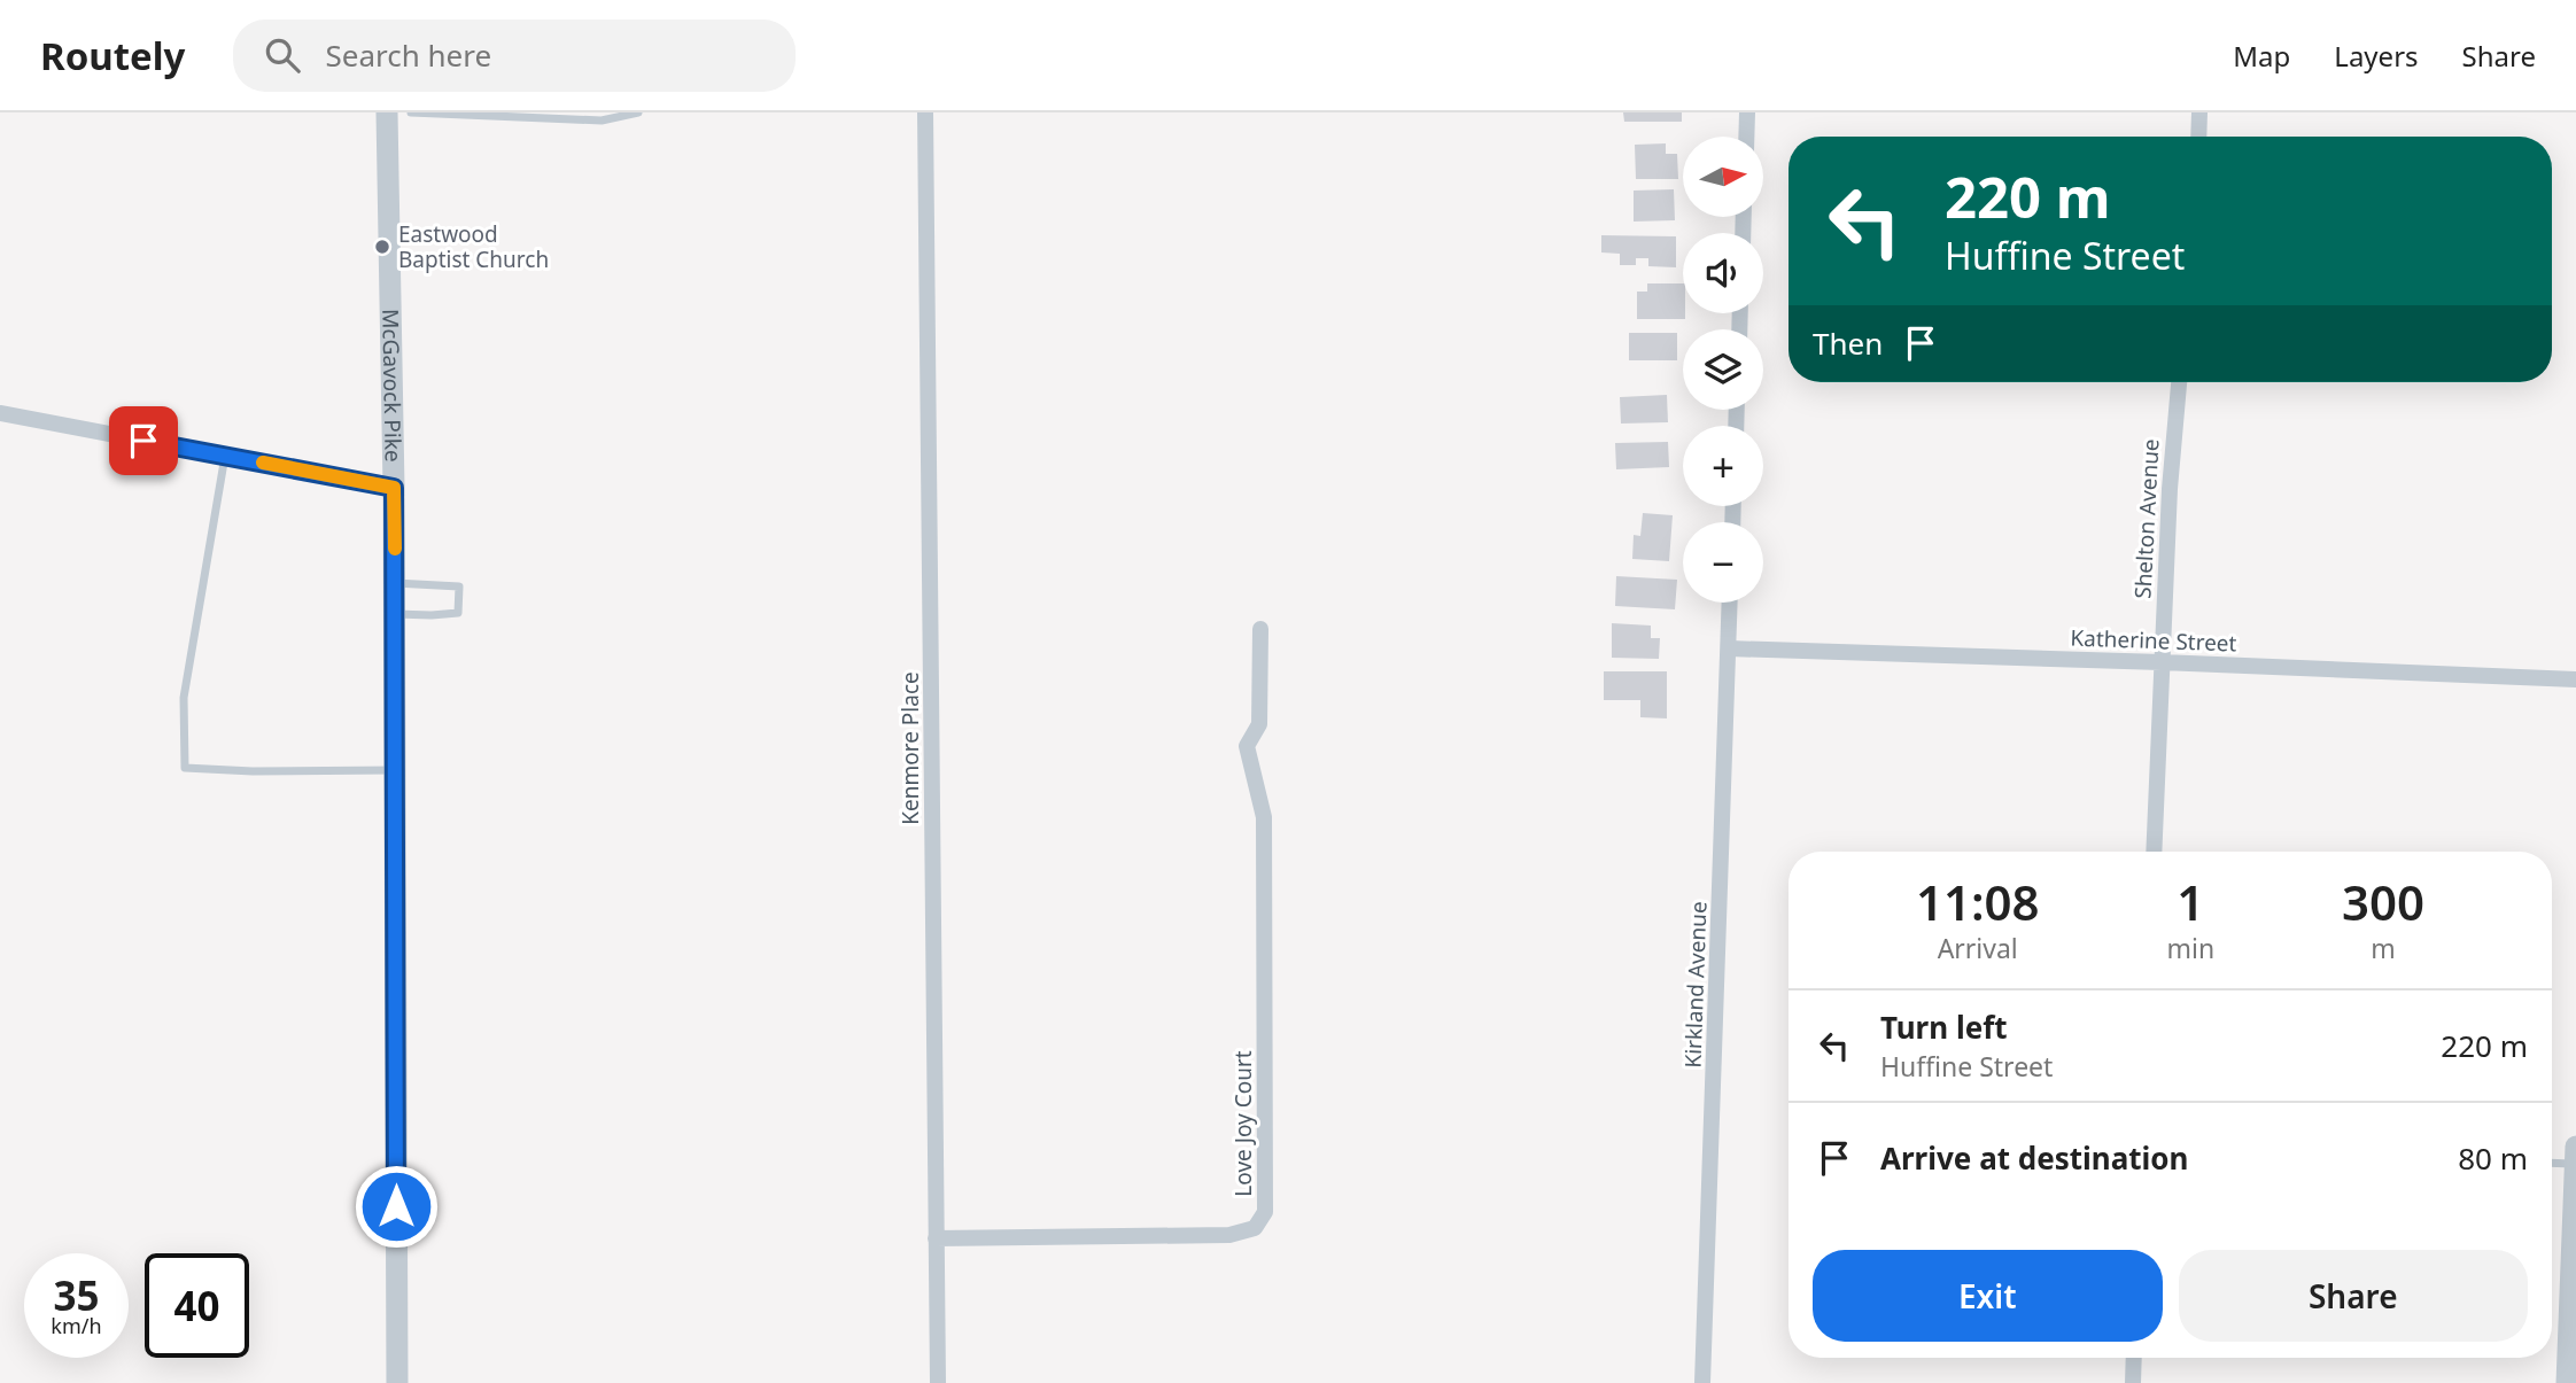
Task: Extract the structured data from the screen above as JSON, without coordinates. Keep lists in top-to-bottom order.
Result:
{
  "streets": {
    "street": [
      "McGavock Pike",
      "Shelton Avenue",
      "Katherine Street",
      "Kenmore Place",
      "Kirkland Avenue",
      "Love Joy Court"
    ]
  },
  "crossings": [
    ["Shelton Avenue", "Katherine Street"],
    ["Katherine Street", "Kirkland Avenue"],
    ["Kenmore Place", "Love Joy Court"]
  ],
  "places": ["Eastwood Baptist Church"],
  "north": "right",
  "page": {
    "header": "Routely",
    "search": "Search here",
    "nav": ["Map", "Layers", "Share"],
    "map_buttons": ["+", "−"],
    "turn": ["220 m", "Huffine Street"],
    "then": "Then",
    "eta": [
      "11:08",
      "Arrival",
      "1",
      "min",
      "300",
      "m"
    ],
    "list": [
      {
        "name": "Turn left",
        "note": "Huffine Street",
        "value": "220 m"
      },
      {
        "name": "Arrive at destination",
        "value": "80 m"
      }
    ],
    "buttons": ["Exit", "Share"],
    "speed": "35 km/h",
    "limit": "40"
  }
}
